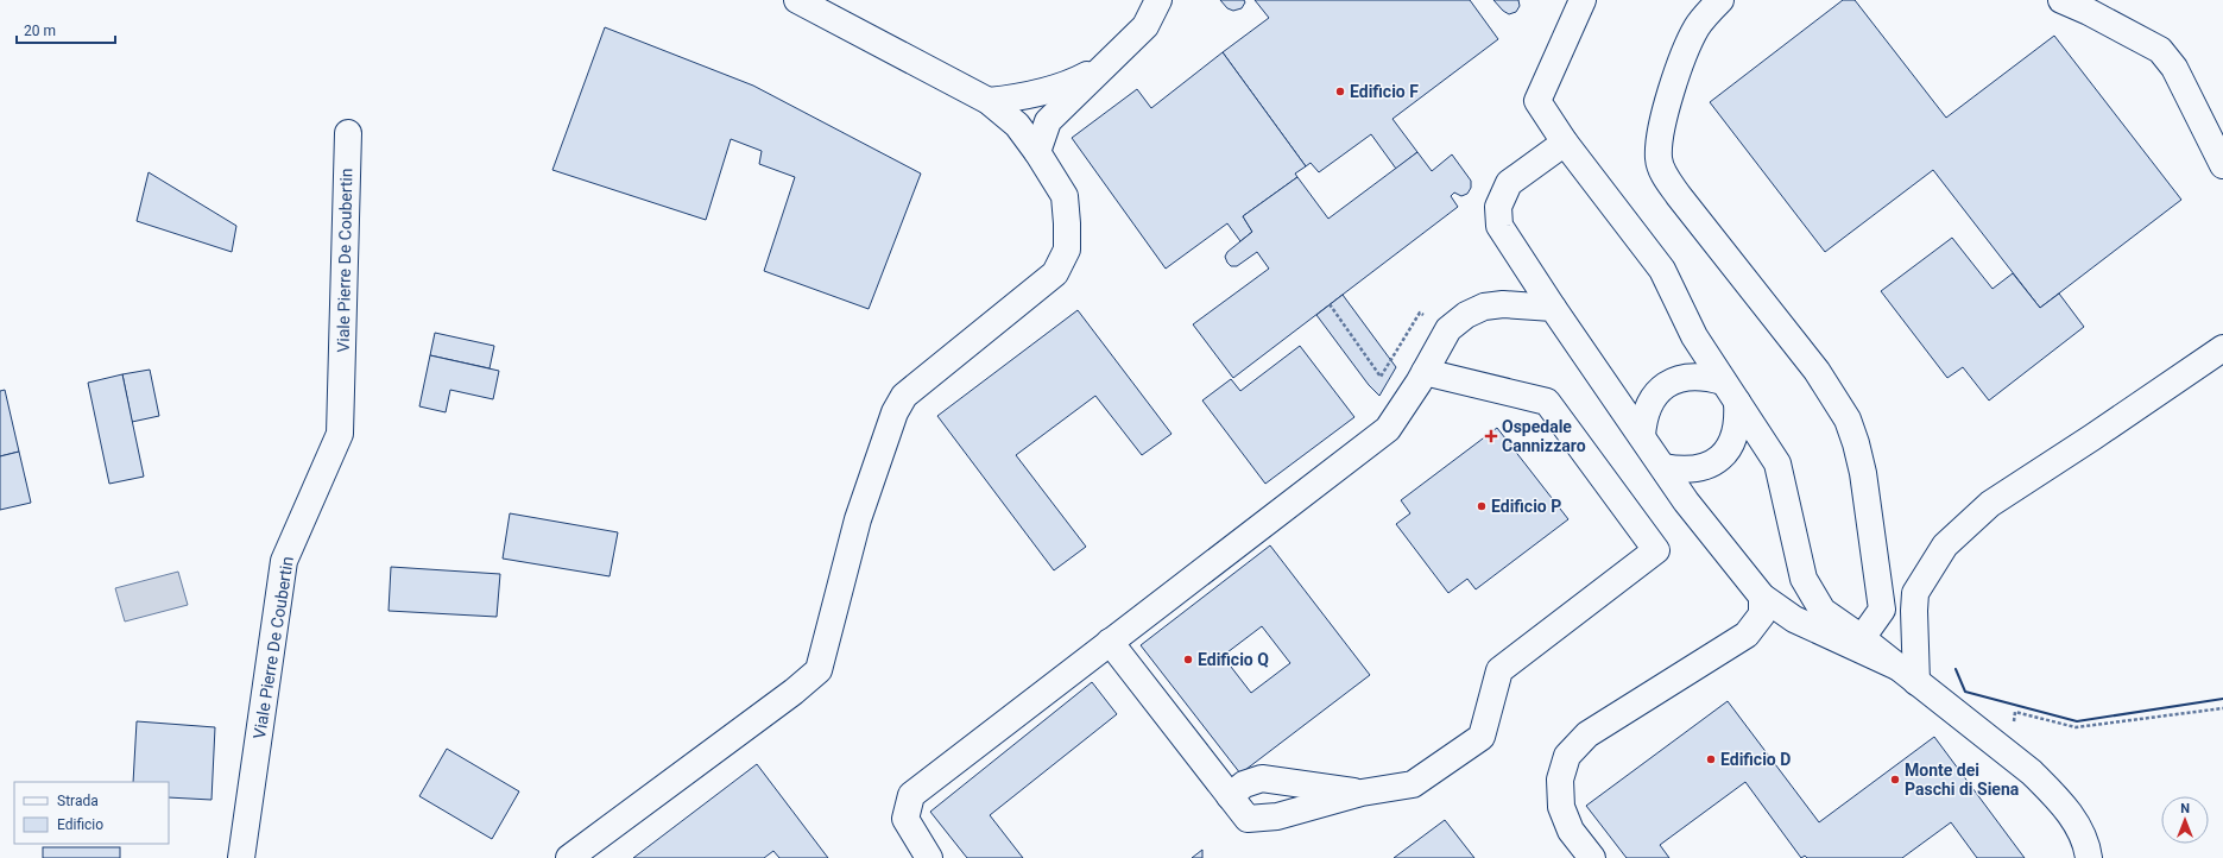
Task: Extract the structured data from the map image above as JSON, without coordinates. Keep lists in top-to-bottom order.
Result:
{
  "streets": {
    "street": ["Viale Pierre De Coubertin"]
  },
  "places": {
    "other": [
      "Edificio F",
      "Edificio P",
      "Edificio Q",
      "Edificio D",
      "Monte dei Paschi di Siena"
    ],
    "health": ["Ospedale Cannizzaro"]
  },
  "legend": ["Strada", "Edificio"],
  "scale_bar": "20 m",
  "north": "top"
}
